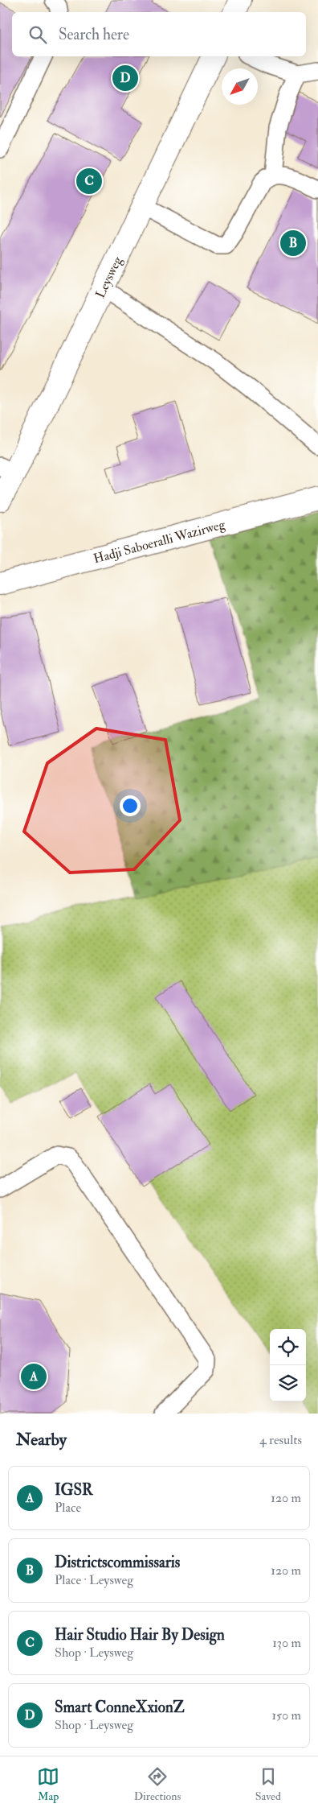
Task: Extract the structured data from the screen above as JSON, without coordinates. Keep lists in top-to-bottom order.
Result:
{
  "streets": {
    "street": ["Leysweg", "Hadji Saboeralli Wazirweg"]
  },
  "north": "bottom left",
  "page": {
    "search": "Search here",
    "pins": [
      "D",
      "C",
      "B",
      "A"
    ],
    "heading": ["Nearby", "4 results"],
    "list": [
      {
        "mark": "A",
        "name": "IGSR",
        "note": "Place",
        "value": "120 m"
      },
      {
        "mark": "B",
        "name": "Districtscommissaris",
        "note": "Place · Leysweg",
        "value": "120 m"
      },
      {
        "mark": "C",
        "name": "Hair Studio Hair By Design",
        "note": "Shop · Leysweg",
        "value": "130 m"
      },
      {
        "mark": "D",
        "name": "Smart ConneXxionZ",
        "note": "Shop · Leysweg",
        "value": "150 m"
      }
    ],
    "nav": ["Map", "Directions", "Saved"]
  }
}
